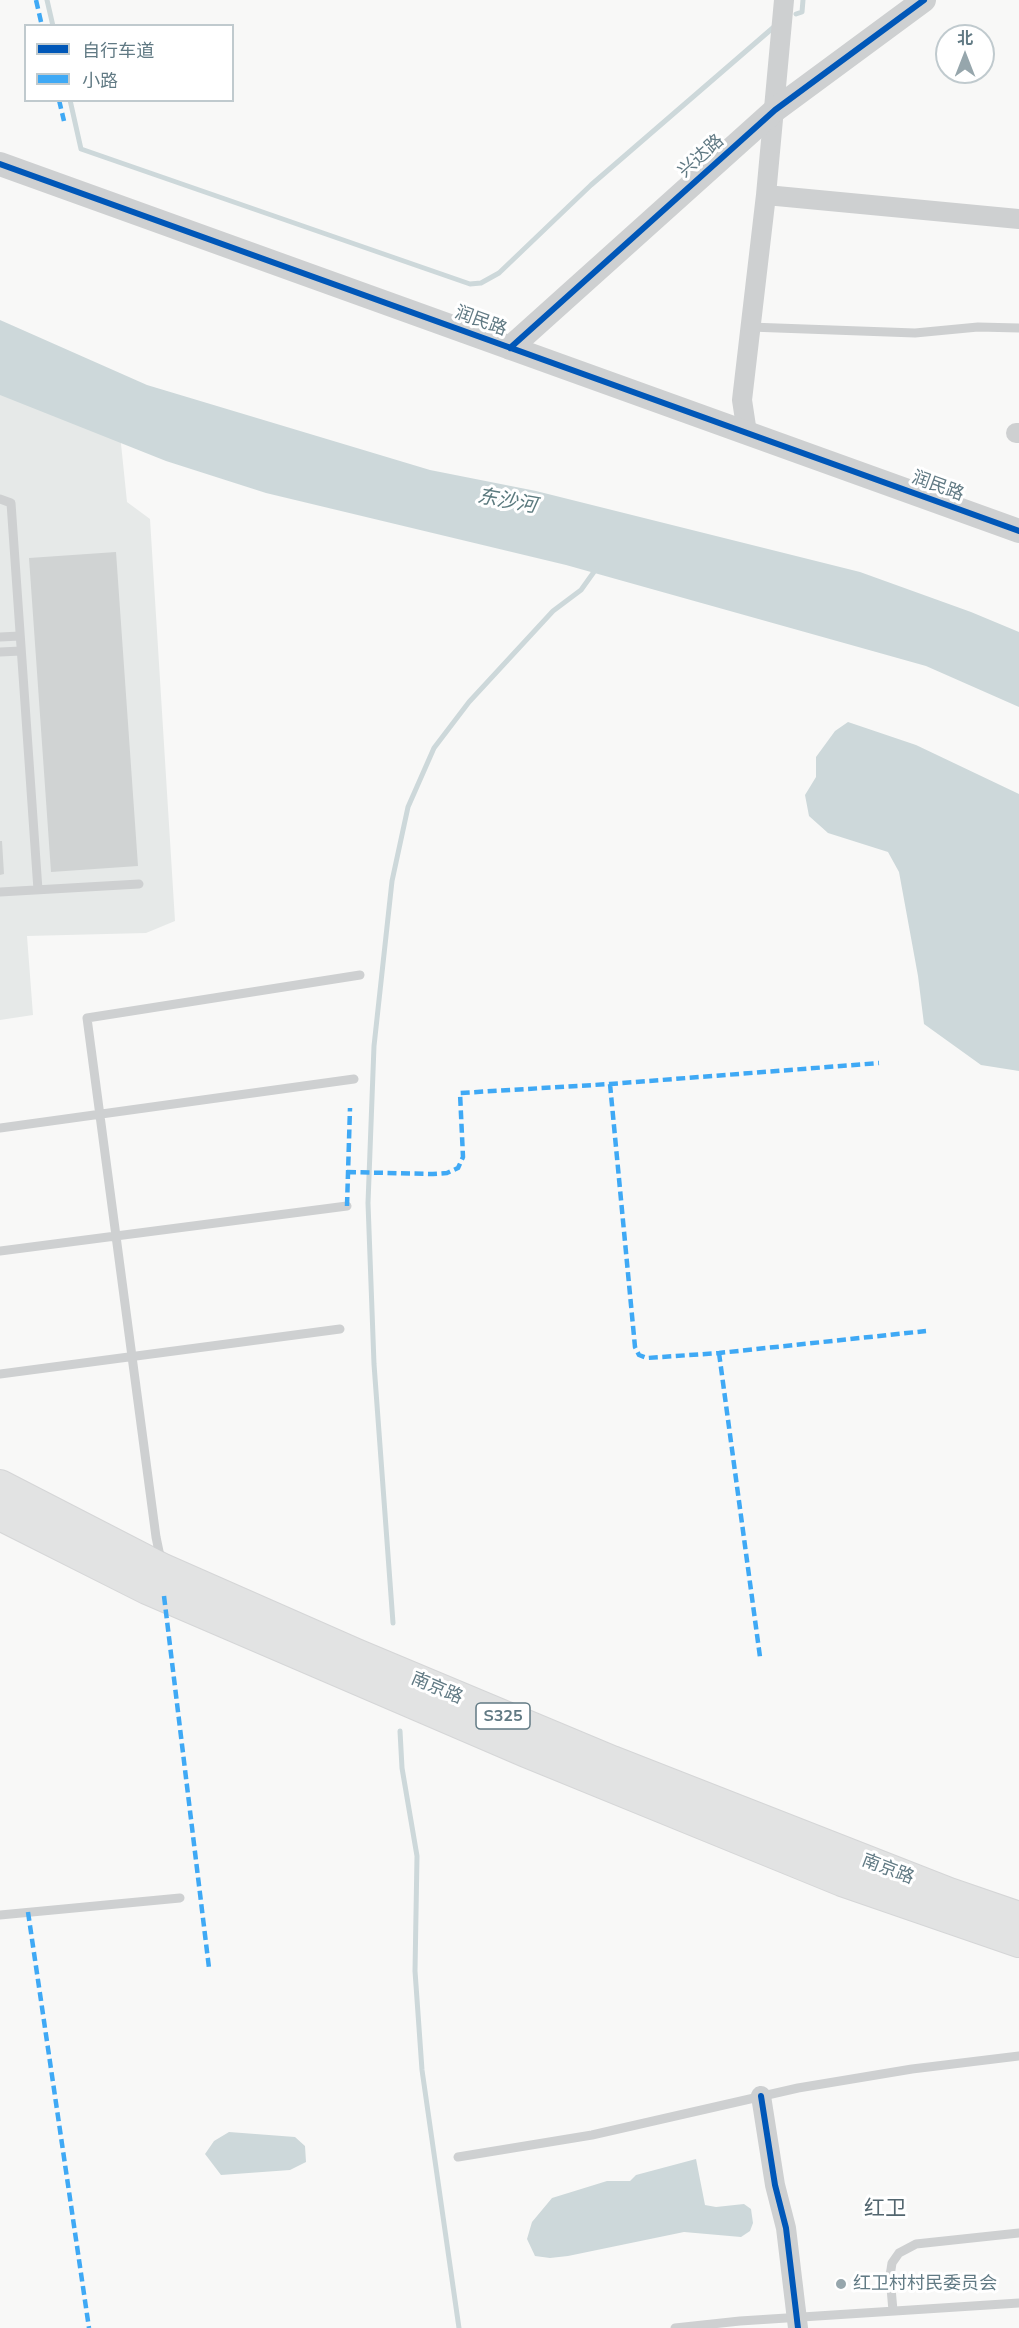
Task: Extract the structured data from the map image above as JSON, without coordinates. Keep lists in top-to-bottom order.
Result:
{
  "streets": {
    "main road": ["南京路", "S325"],
    "street": ["兴达路", "润民路"]
  },
  "crossings": [
    ["兴达路", "润民路"]
  ],
  "districts": ["红卫"],
  "water": ["东沙河"],
  "places": ["红卫村村民委员会"],
  "legend": ["自行车道", "小路"],
  "north": "top"
}
